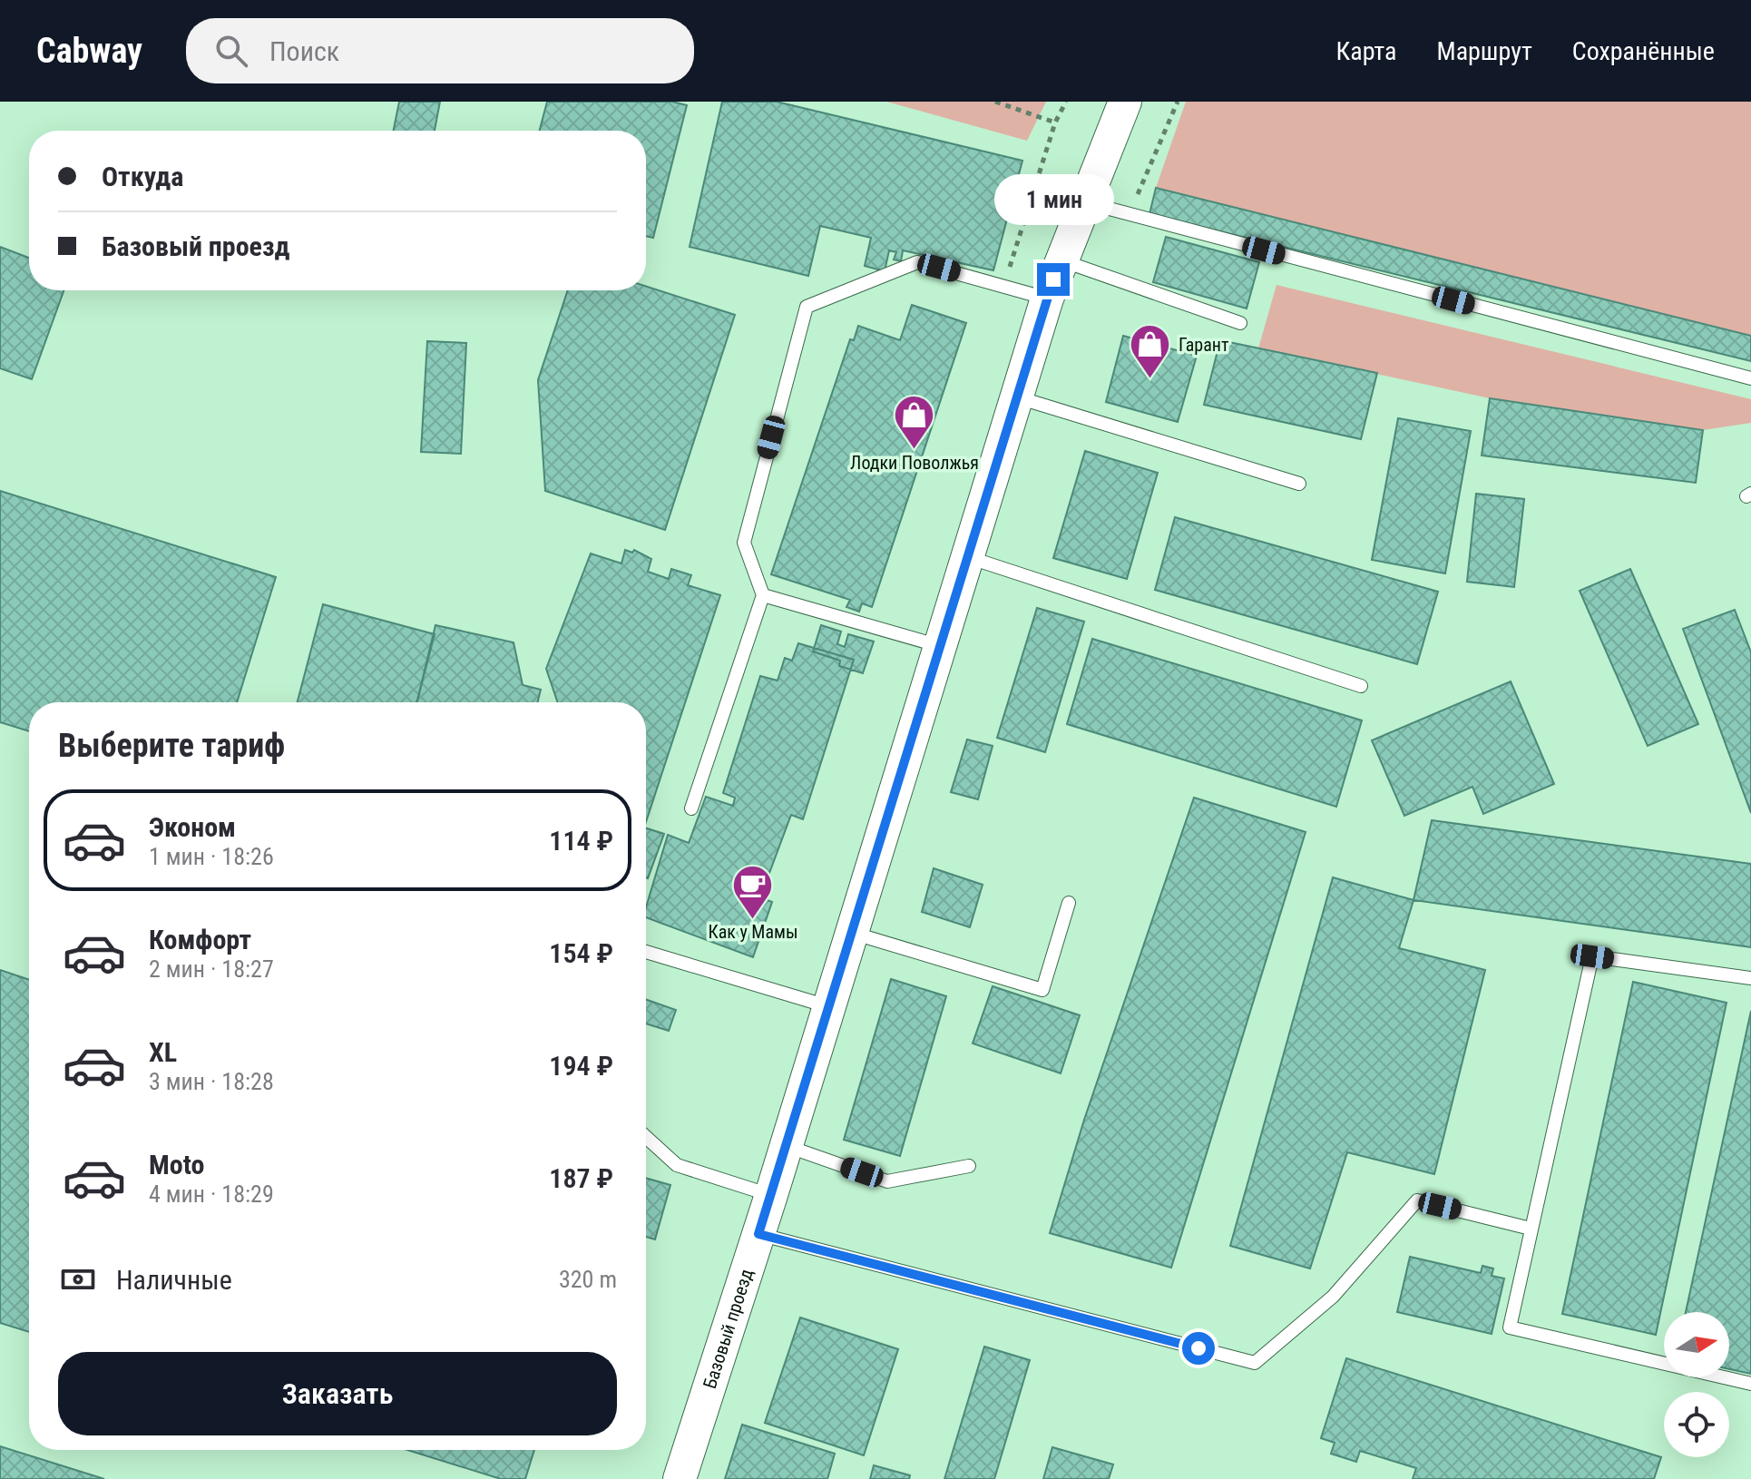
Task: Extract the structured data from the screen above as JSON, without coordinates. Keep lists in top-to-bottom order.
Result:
{
  "streets": {
    "street": ["Базовый проезд"]
  },
  "places": {
    "shop": ["Гарант", "Лодки Поволжья"],
    "cafe": ["Как у Мамы"]
  },
  "north": "right",
  "page": {
    "header": "Cabway",
    "search": "Поиск",
    "nav": ["Карта", "Маршрут", "Сохранённые"],
    "banner": ["Откуда", "Базовый проезд"],
    "bubble": "1 мин",
    "heading": "Выберите тариф",
    "list": [
      {
        "name": "Эконом",
        "note": "1 мин · 18:26",
        "value": "114 ₽"
      },
      {
        "name": "Комфорт",
        "note": "2 мин · 18:27",
        "value": "154 ₽"
      },
      {
        "name": "XL",
        "note": "3 мин · 18:28",
        "value": "194 ₽"
      },
      {
        "name": "Moto",
        "note": "4 мин · 18:29",
        "value": "187 ₽"
      }
    ],
    "pay": ["Наличные", "320 m"],
    "buttons": "Заказать"
  }
}
